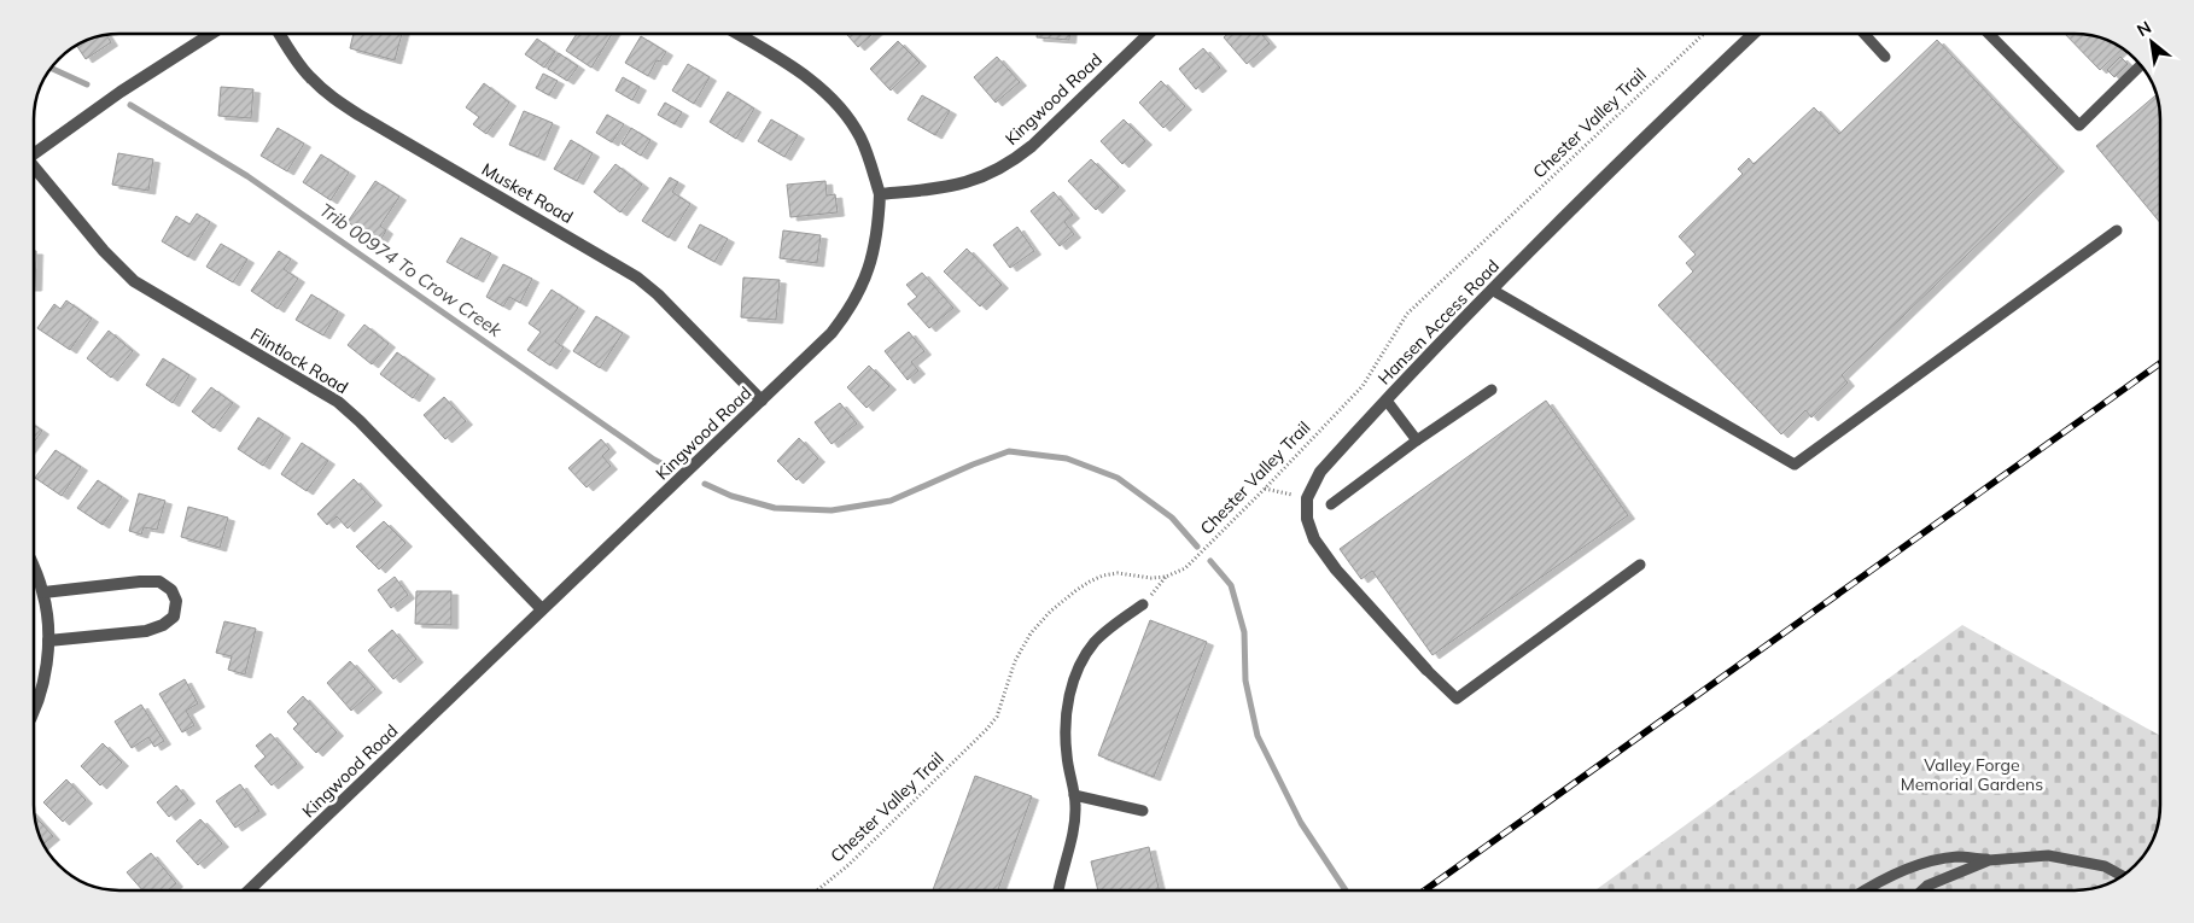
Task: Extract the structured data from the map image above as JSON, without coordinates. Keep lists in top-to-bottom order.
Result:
{
  "streets": {
    "street": [
      "Kingwood Road",
      "Musket Road",
      "Hansen Access Road",
      "Flintlock Road"
    ],
    "path": ["Chester Valley Trail"]
  },
  "crossings": [
    ["Kingwood Road", "Musket Road"],
    ["Kingwood Road", "Flintlock Road"]
  ],
  "water": ["Trib 00974 To Crow Creek"],
  "parks": ["Valley Forge Memorial Gardens"],
  "north": "top left"
}
